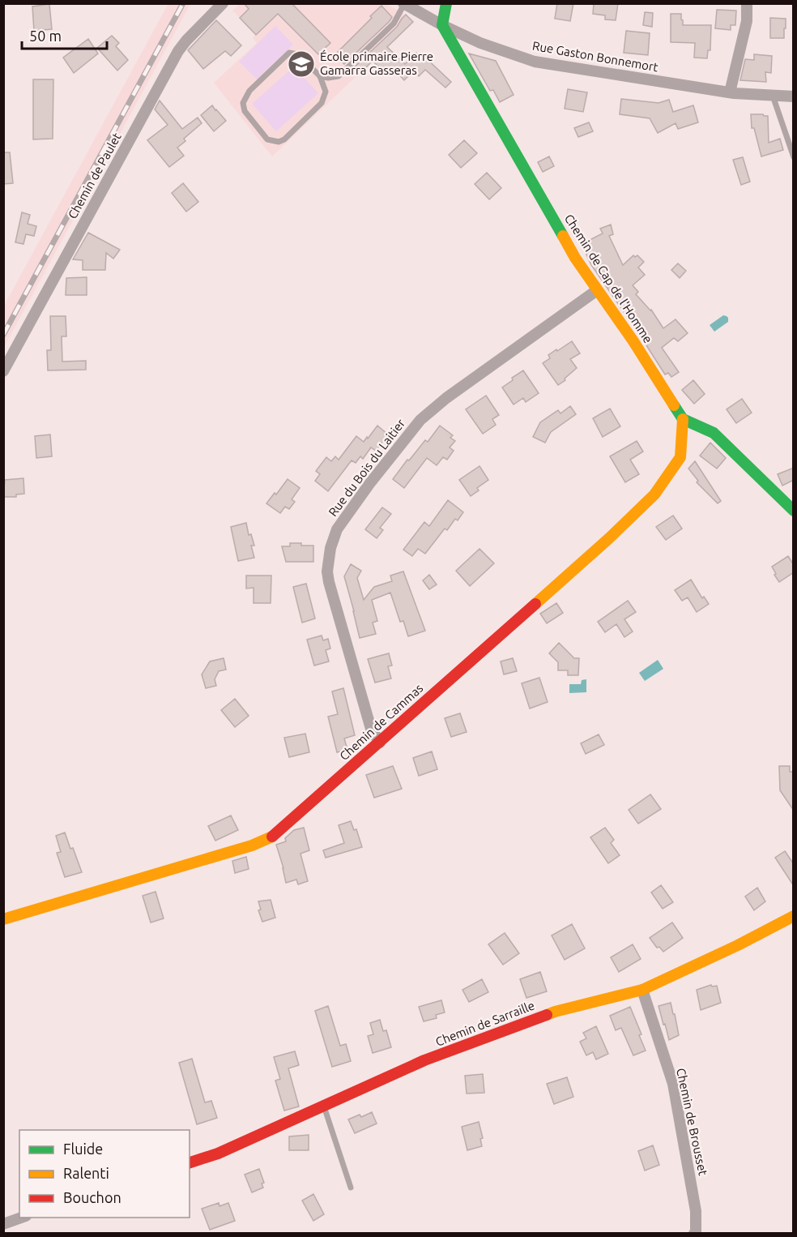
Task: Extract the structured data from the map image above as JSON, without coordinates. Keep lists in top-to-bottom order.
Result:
{
  "streets": {
    "street": [
      "Rue Gaston Bonnemort",
      "Chemin de Paulet",
      "Chemin de Cap de l'Homme",
      "Rue du Bois du Laitier",
      "Chemin de Cammas",
      "Chemin de Sarraille",
      "Chemin de Brousset"
    ]
  },
  "crossings": [
    ["Rue Gaston Bonnemort", "Chemin de Cap de l'Homme"],
    ["Chemin de Cap de l'Homme", "Rue du Bois du Laitier"],
    ["Chemin de Cap de l'Homme", "Chemin de Cammas"],
    ["Rue du Bois du Laitier", "Chemin de Cammas"],
    ["Chemin de Sarraille", "Chemin de Brousset"]
  ],
  "places": {
    "school or university": ["École primaire Pierre Gamarra Gasseras"]
  },
  "legend": ["Fluide", "Ralenti", "Bouchon"],
  "scale_bar": "50 m"
}
